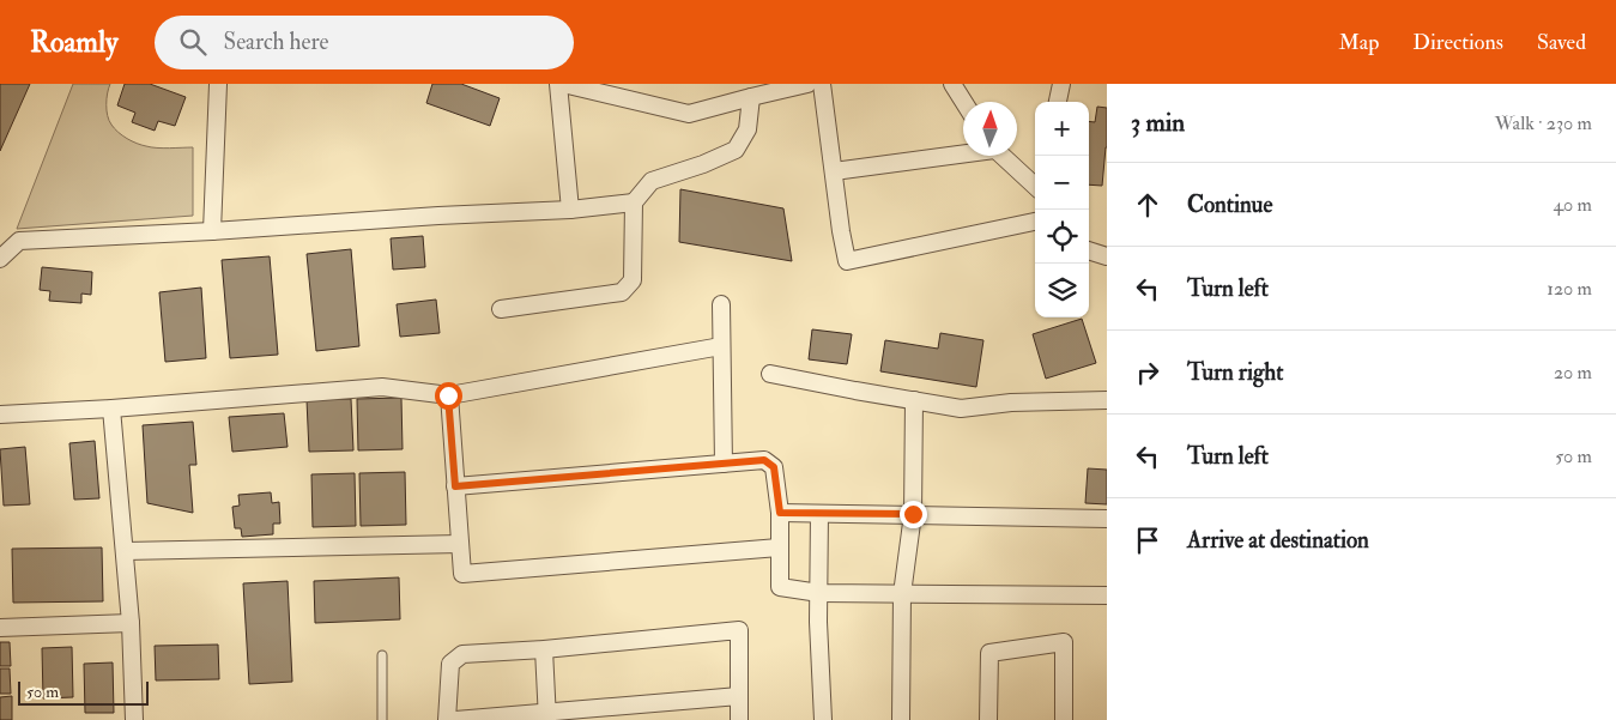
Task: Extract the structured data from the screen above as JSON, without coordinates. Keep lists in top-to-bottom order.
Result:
{
  "scale_bar": "50 m",
  "north": "top",
  "page": {
    "header": "Roamly",
    "search": "Search here",
    "nav": ["Map", "Directions", "Saved"],
    "heading": ["3 min", "Walk · 230 m"],
    "map_buttons": ["+", "−"],
    "list": [
      ["Continue", "40 m"],
      ["Turn left", "120 m"],
      ["Turn right", "20 m"],
      ["Turn left", "50 m"],
      "Arrive at destination"
    ],
    "scale": "50 m"
  }
}
